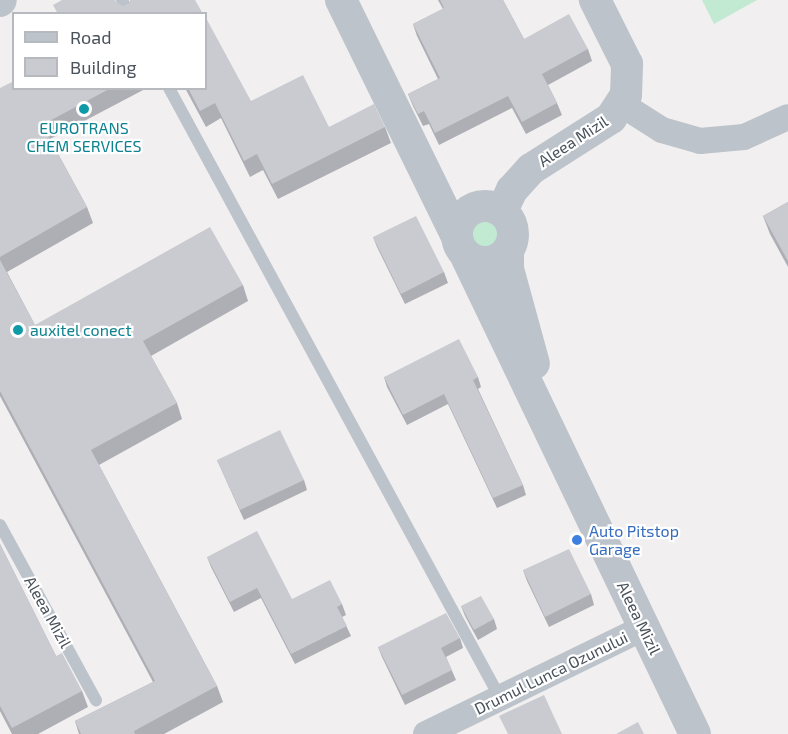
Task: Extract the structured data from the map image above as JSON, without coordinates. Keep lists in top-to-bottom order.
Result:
{
  "streets": {
    "street": ["Aleea Mizil", "Drumul Lunca Ozunului"]
  },
  "crossings": [
    ["Aleea Mizil", "Drumul Lunca Ozunului"]
  ],
  "places": ["EUROTRANS CHEM SERVICES", "auxitel conect", "Auto Pitstop Garage"],
  "legend": ["Road", "Building"]
}
